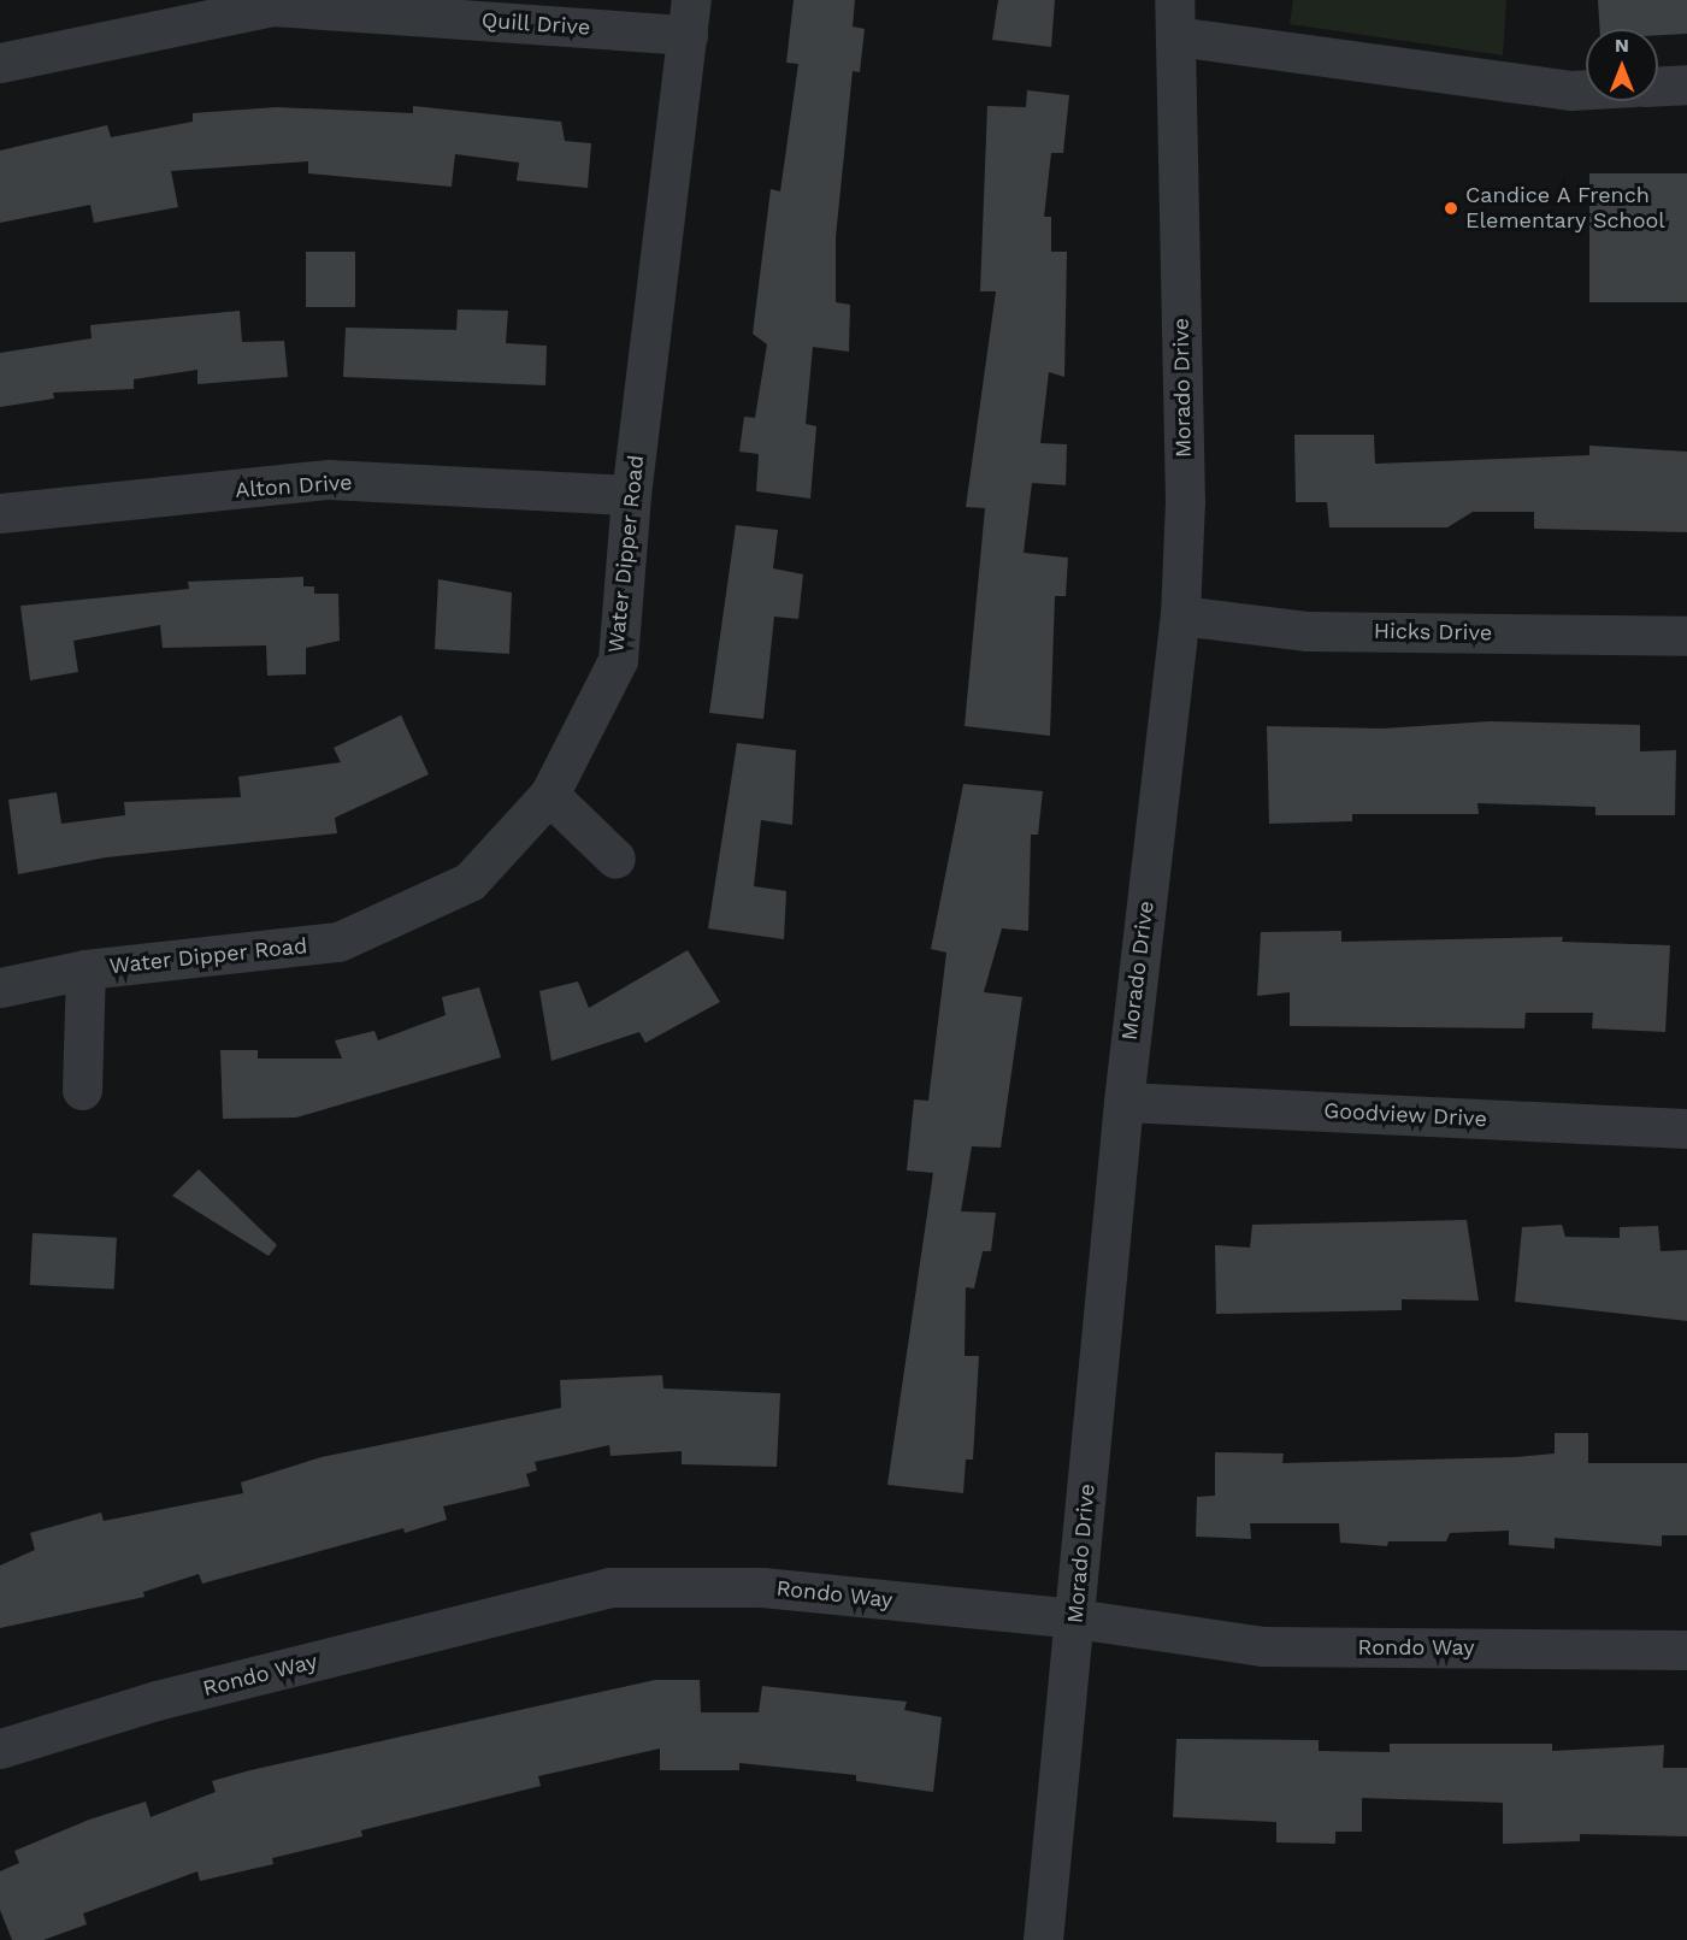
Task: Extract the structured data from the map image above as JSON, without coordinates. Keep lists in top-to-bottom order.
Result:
{
  "streets": {
    "street": [
      "Quill Drive",
      "Morado Drive",
      "Alton Drive",
      "Water Dipper Road",
      "Hicks Drive",
      "Goodview Drive",
      "Rondo Way"
    ]
  },
  "crossings": [
    ["Quill Drive", "Water Dipper Road"],
    ["Morado Drive", "Hicks Drive"],
    ["Morado Drive", "Goodview Drive"],
    ["Morado Drive", "Rondo Way"],
    ["Alton Drive", "Water Dipper Road"]
  ],
  "places": ["Candice A French Elementary School"],
  "north": "top"
}
